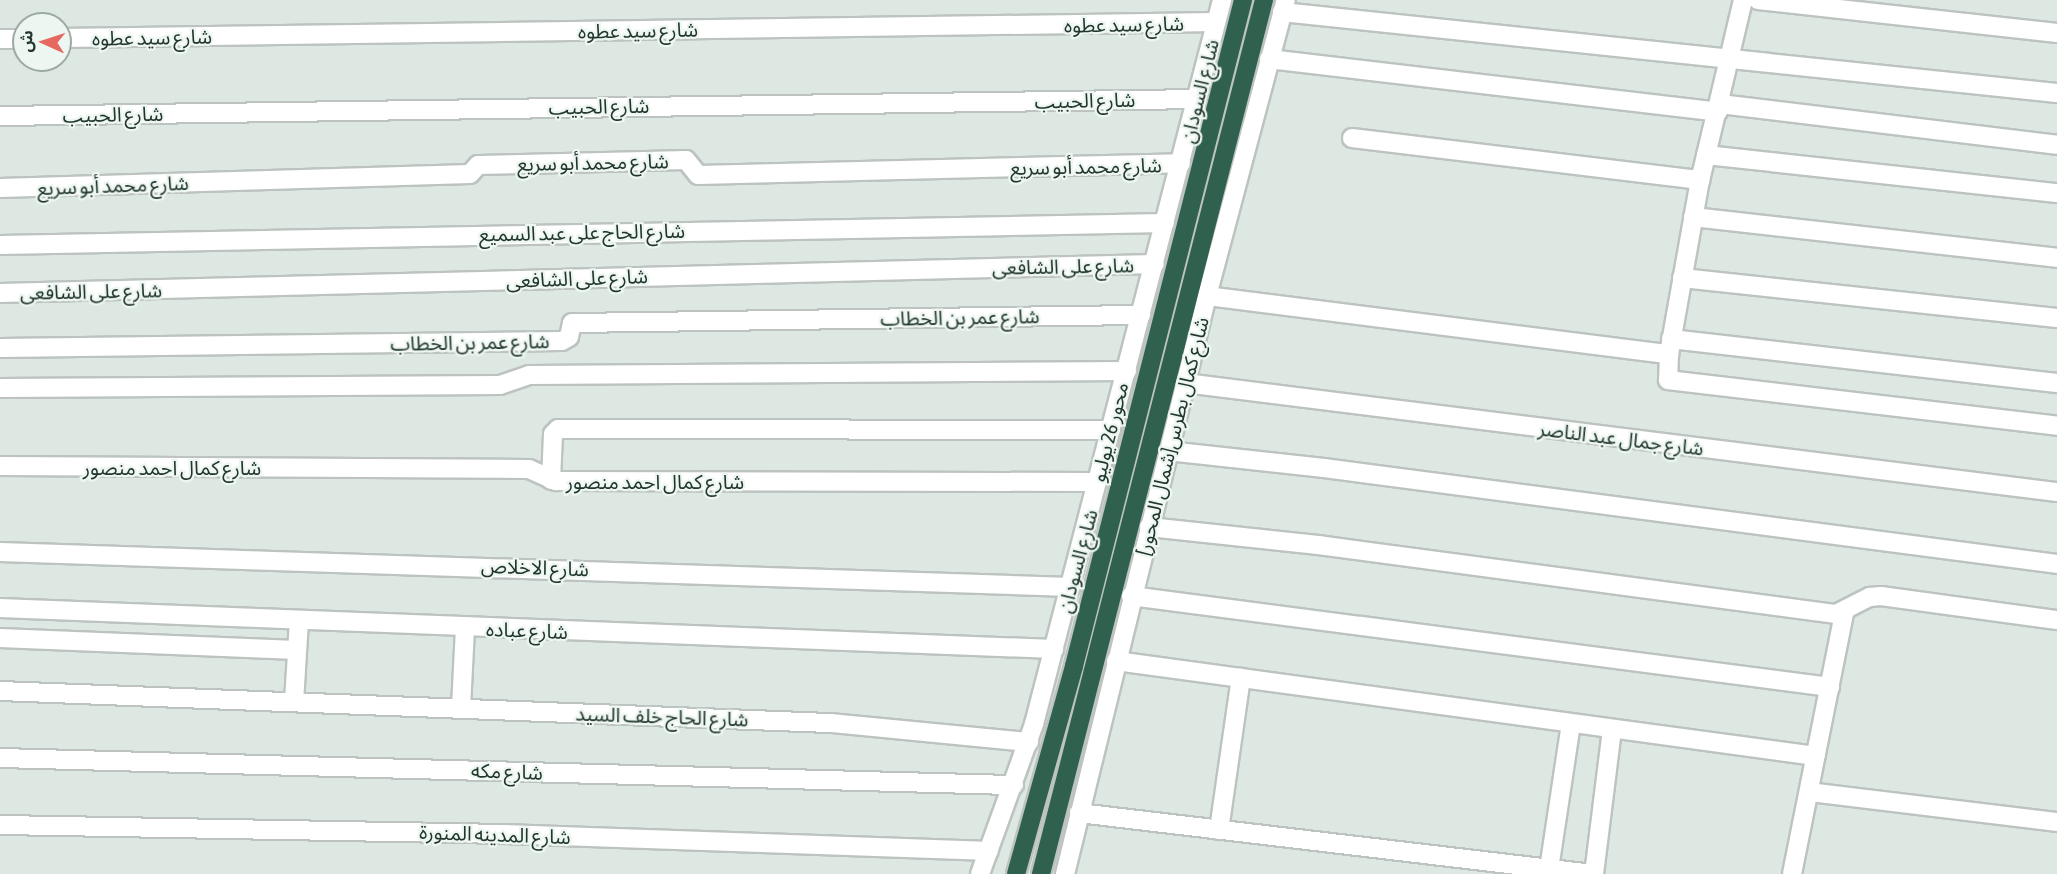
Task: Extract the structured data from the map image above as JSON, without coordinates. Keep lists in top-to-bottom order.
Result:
{
  "streets": {
    "highway": ["محور 26 يوليو"],
    "street": [
      "شارع سيد عطوه",
      "شارع السودان",
      "شارع الحبيب",
      "شارع محمد أبو سريع",
      "شارع الحاج على عبد السميع",
      "شارع على الشافعى",
      "شارع عمر بن الخطاب",
      "شارع كمال بطرس[شمال المحور]",
      "شارع جمال عبد الناصر",
      "شارع كمال احمد منصور",
      "شارع الاخلاص",
      "شارع عباده",
      "شارع الحاج خلف السيد",
      "شارع مكه",
      "شارع المدينه المنورة"
    ]
  },
  "crossings": [
    ["شارع سيد عطوه", "شارع السودان"],
    ["شارع السودان", "شارع الحبيب"],
    ["شارع السودان", "شارع محمد أبو سريع"],
    ["شارع السودان", "شارع الحاج على عبد السميع"],
    ["شارع السودان", "شارع على الشافعى"],
    ["شارع السودان", "شارع عمر بن الخطاب"],
    ["شارع السودان", "شارع كمال احمد منصور"],
    ["شارع السودان", "شارع الاخلاص"],
    ["شارع السودان", "شارع عباده"],
    ["شارع السودان", "شارع الحاج خلف السيد"],
    ["شارع السودان", "شارع مكه"],
    ["شارع السودان", "شارع المدينه المنورة"],
    ["شارع كمال بطرس[شمال المحور]", "شارع جمال عبد الناصر"]
  ],
  "north": "left"
}
